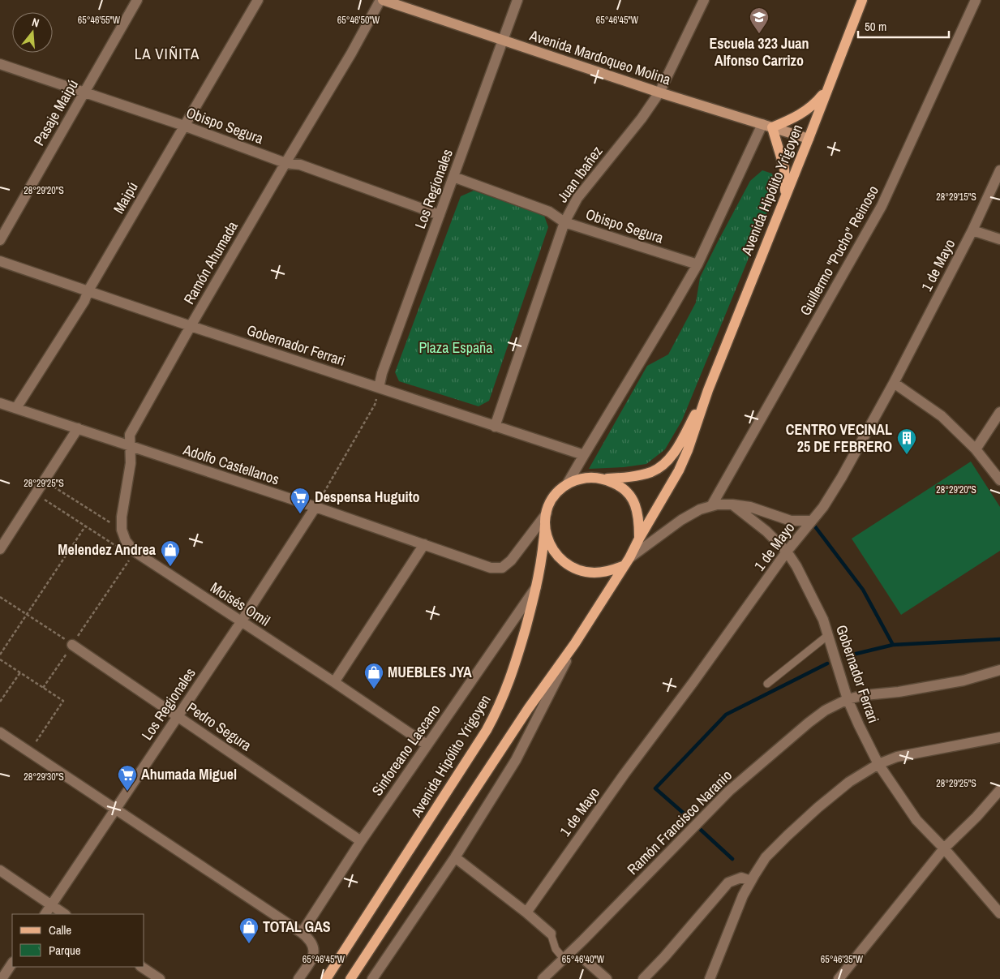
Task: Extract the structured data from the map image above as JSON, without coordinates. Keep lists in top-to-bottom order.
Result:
{
  "streets": {
    "main road": ["Avenida Hipólito Yrigoyen"],
    "street": [
      "Avenida Mardoqueo Molina",
      "Pasaje Maipú",
      "Obispo Segura",
      "Juan Ibañez",
      "Los Regionales",
      "Maipú",
      "Guillermo \"Pucho\" Reinoso",
      "Ramón Ahumada",
      "1 de Mayo",
      "Gobernador Ferrari",
      "Adolfo Castellanos",
      "Moisés Omil",
      "Pedro Segura",
      "Sinforeano Lascano",
      "Ramón Francisco Naranio"
    ]
  },
  "crossings": [
    ["Avenida Mardoqueo Molina", "Juan Ibañez"],
    ["Avenida Mardoqueo Molina", "Los Regionales"],
    ["Avenida Mardoqueo Molina", "Avenida Hipólito Yrigoyen"],
    ["Avenida Mardoqueo Molina", "Ramón Ahumada"],
    ["Pasaje Maipú", "Obispo Segura"],
    ["Obispo Segura", "Juan Ibañez"],
    ["Obispo Segura", "Los Regionales"],
    ["Obispo Segura", "Maipú"],
    ["Obispo Segura", "Ramón Ahumada"],
    ["Juan Ibañez", "Gobernador Ferrari"],
    ["Los Regionales", "Gobernador Ferrari"],
    ["Los Regionales", "Adolfo Castellanos"],
    ["Los Regionales", "Moisés Omil"],
    ["Los Regionales", "Pedro Segura"],
    ["Avenida Hipólito Yrigoyen", "Adolfo Castellanos"],
    ["Avenida Hipólito Yrigoyen", "Sinforeano Lascano"],
    ["Maipú", "Gobernador Ferrari"],
    ["Maipú", "Adolfo Castellanos"],
    ["Ramón Ahumada", "Gobernador Ferrari"],
    ["Ramón Ahumada", "Adolfo Castellanos"],
    ["1 de Mayo", "Gobernador Ferrari"],
    ["Gobernador Ferrari", "Ramón Francisco Naranio"],
    ["Moisés Omil", "Sinforeano Lascano"],
    ["Pedro Segura", "Sinforeano Lascano"]
  ],
  "districts": ["LA VIÑITA"],
  "parks": ["Plaza España"],
  "places": {
    "school or university": ["Escuela 323 Juan Alfonso Carrizo"],
    "building": ["CENTRO VECINAL 25 DE FEBRERO"],
    "supermarket": ["Despensa Huguito", "Ahumada Miguel"],
    "shop": ["Melendez Andrea", "MUEBLES JYA", "TOTAL GAS"]
  },
  "legend": ["Calle", "Parque"],
  "scale_bar": "50 m",
  "north": "top",
  "coordinates": [
    "65°46'55\"W",
    "65°46'50\"W",
    "65°46'45\"W",
    "28°29'20\"S",
    "28°29'15\"S",
    "28°29'25\"S",
    "28°29'30\"S",
    "65°46'40\"W",
    "65°46'35\"W"
  ]
}
